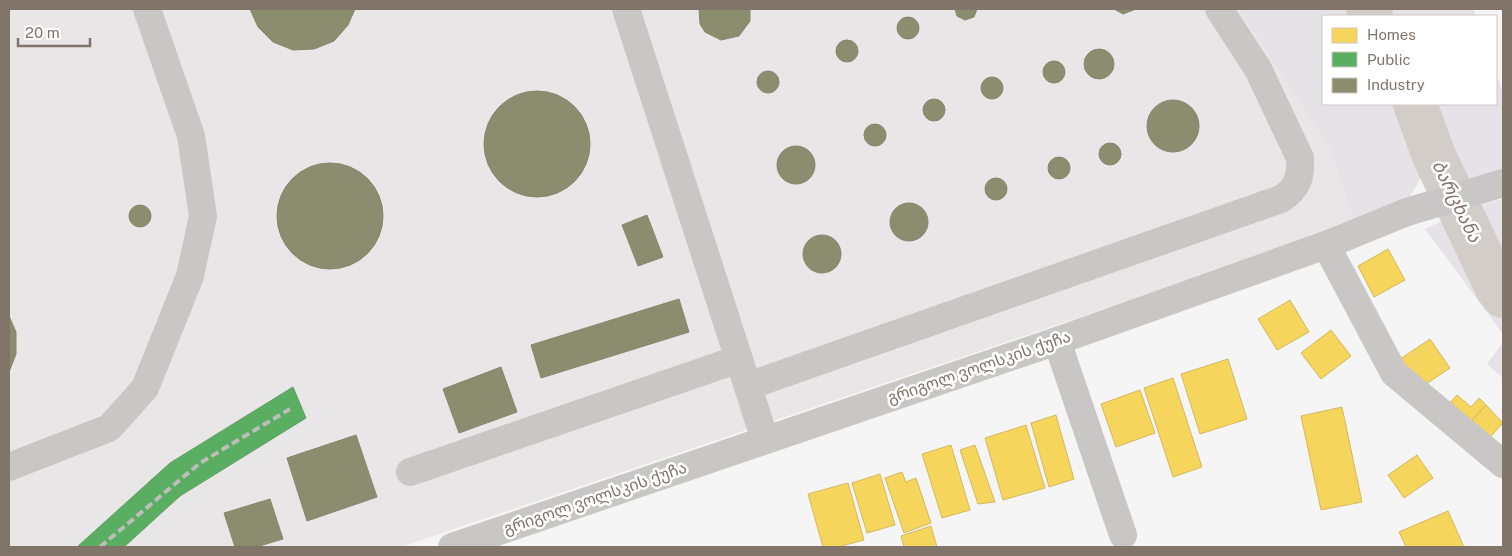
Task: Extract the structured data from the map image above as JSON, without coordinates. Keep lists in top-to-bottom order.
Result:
{
  "streets": {
    "street": ["გრიგოლ ვოლსკის ქუჩა"]
  },
  "water": ["ბარცხანა"],
  "legend": ["Homes", "Public", "Industry"],
  "scale_bar": "20 m"
}
